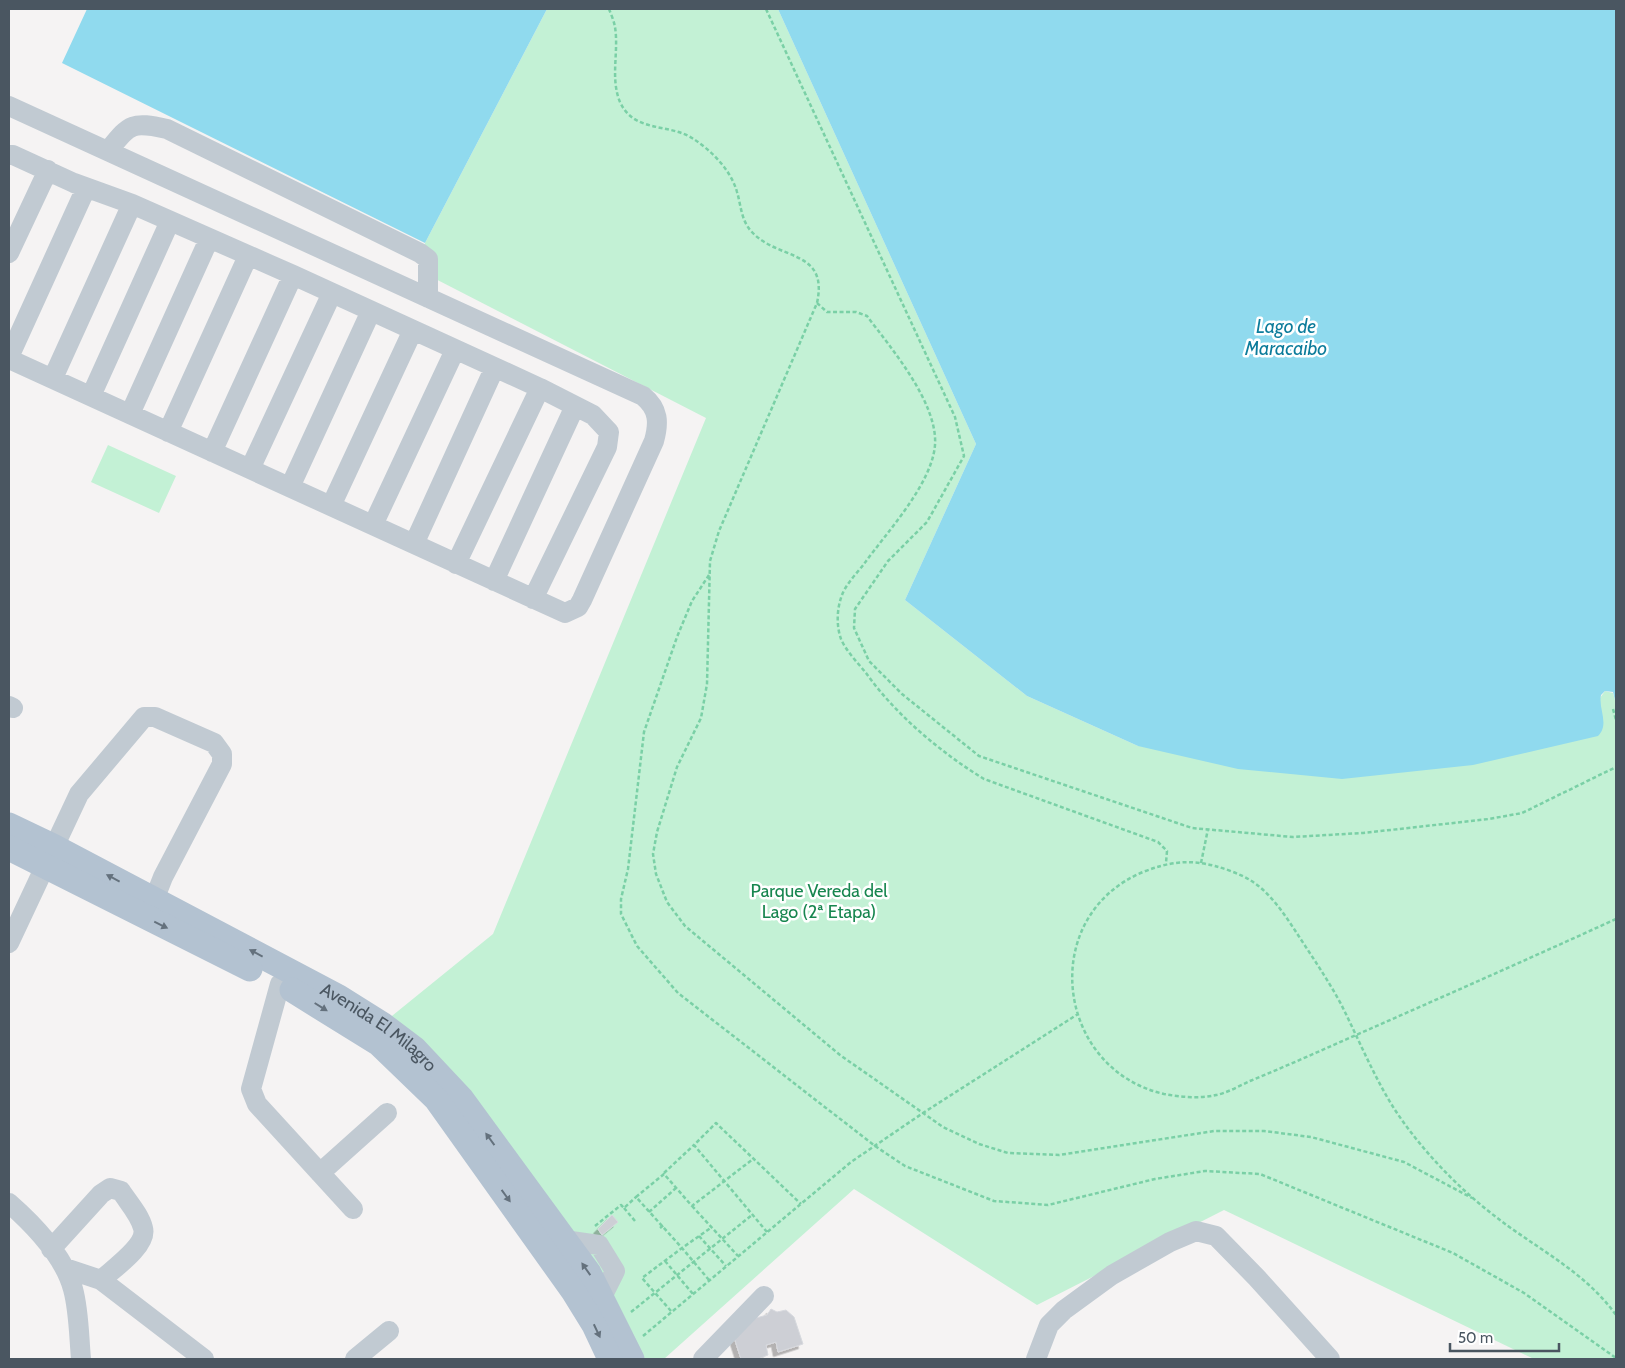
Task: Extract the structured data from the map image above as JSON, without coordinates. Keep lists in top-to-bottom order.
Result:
{
  "streets": {
    "main road": ["Avenida El Milagro"]
  },
  "water": ["Lago de Maracaibo"],
  "parks": ["Parque Vereda del Lago (2ª Etapa)"],
  "scale_bar": "50 m"
}
